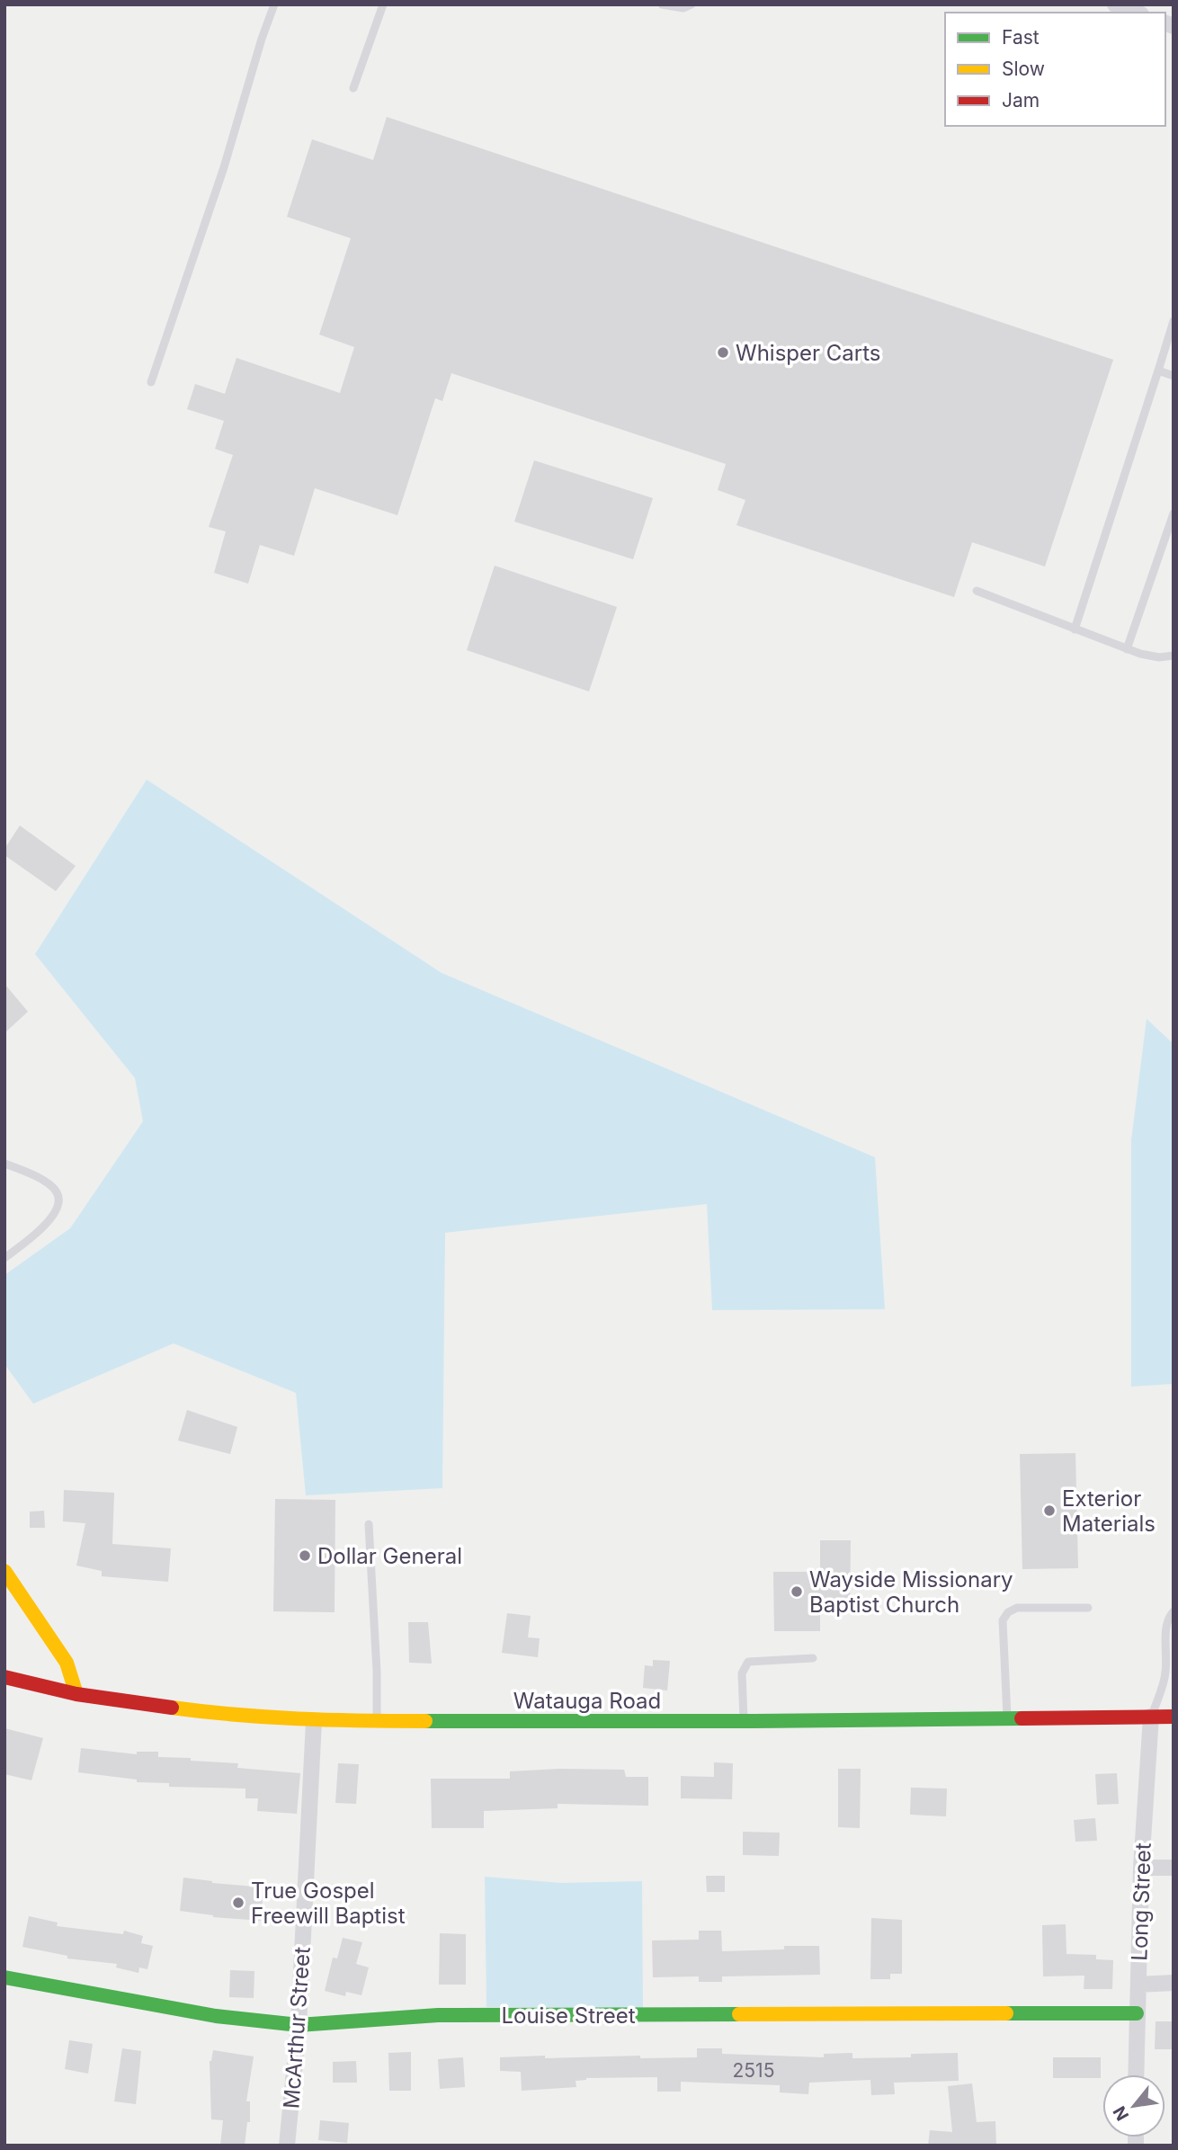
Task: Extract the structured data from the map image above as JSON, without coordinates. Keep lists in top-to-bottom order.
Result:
{
  "streets": {
    "street": [
      "Watauga Road",
      "Long Street",
      "Louise Street",
      "McArthur Street"
    ]
  },
  "crossings": [
    ["Watauga Road", "Long Street"],
    ["Watauga Road", "McArthur Street"],
    ["Long Street", "Louise Street"],
    ["Louise Street", "McArthur Street"]
  ],
  "places": [
    "Whisper Carts",
    "Exterior Materials",
    "Dollar General",
    "Wayside Missionary Baptist Church",
    "True Gospel Freewill Baptist"
  ],
  "house_numbers": ["2515"],
  "legend": ["Fast", "Slow", "Jam"],
  "north": "bottom left"
}
